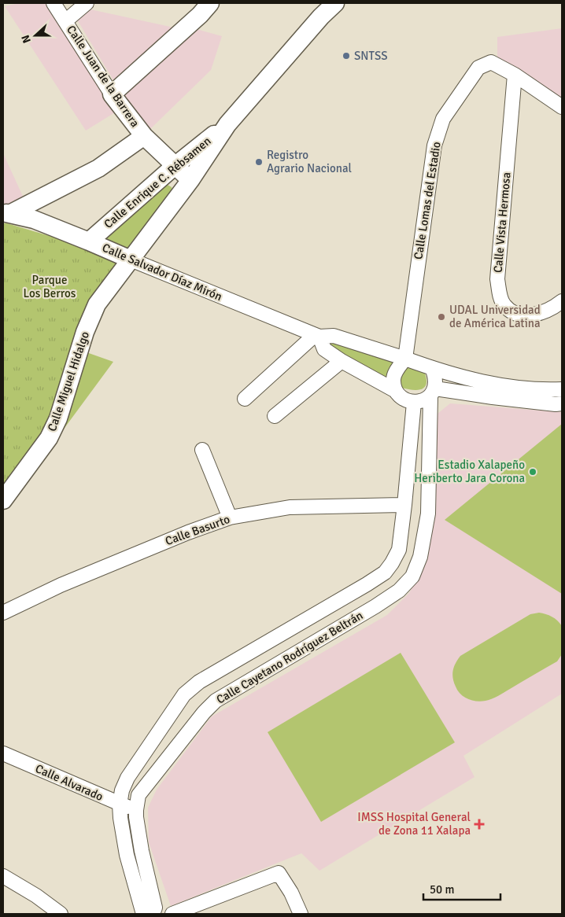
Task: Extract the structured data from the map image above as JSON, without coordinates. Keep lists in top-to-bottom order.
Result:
{
  "streets": {
    "main road": [
      "Calle Juan de la Barrera",
      "Calle Enrique C. Rébsamen",
      "Calle Salvador Díaz Mirón",
      "Calle Miguel Hidalgo"
    ],
    "street": [
      "Calle Lomas del Estadio",
      "Calle Vista Hermosa",
      "Calle Basurto",
      "Calle Cayetano Rodríguez Beltrán",
      "Calle Alvarado"
    ]
  },
  "crossings": [
    ["Calle Juan de la Barrera", "Calle Enrique C. Rébsamen"],
    ["Calle Enrique C. Rébsamen", "Calle Salvador Díaz Mirón"],
    ["Calle Enrique C. Rébsamen", "Calle Miguel Hidalgo"],
    ["Calle Lomas del Estadio", "Calle Vista Hermosa"],
    ["Calle Lomas del Estadio", "Calle Salvador Díaz Mirón"],
    ["Calle Lomas del Estadio", "Calle Cayetano Rodríguez Beltrán"],
    ["Calle Salvador Díaz Mirón", "Calle Miguel Hidalgo"],
    ["Calle Salvador Díaz Mirón", "Calle Cayetano Rodríguez Beltrán"],
    ["Calle Basurto", "Calle Cayetano Rodríguez Beltrán"],
    ["Calle Cayetano Rodríguez Beltrán", "Calle Alvarado"]
  ],
  "parks": ["Parque Los Berros"],
  "places": {
    "other": [
      "SNTSS",
      "Registro Agrario Nacional",
      "UDAL Universidad de América Latina",
      "Estadio Xalapeño Heriberto Jara Corona"
    ],
    "health": ["IMSS Hospital General de Zona 11 Xalapa"]
  },
  "scale_bar": "50 m",
  "north": "left"
}
